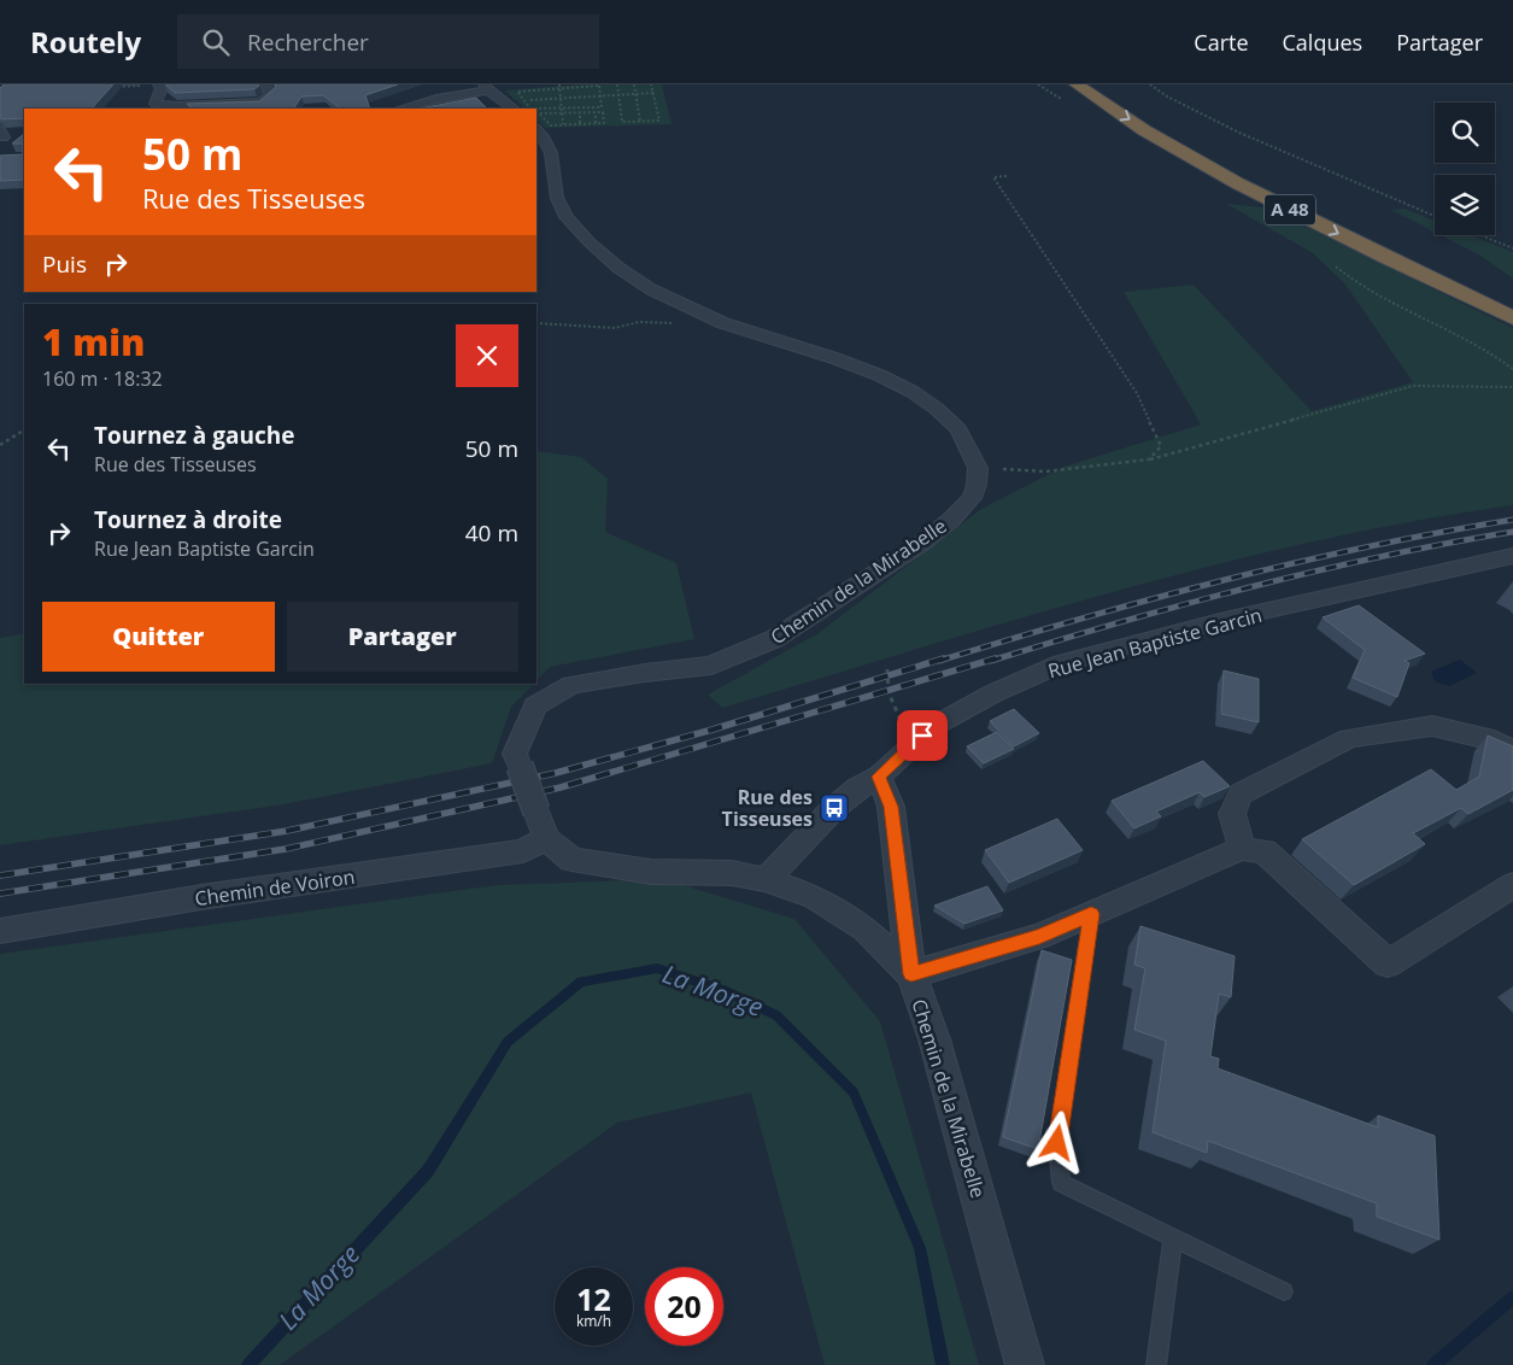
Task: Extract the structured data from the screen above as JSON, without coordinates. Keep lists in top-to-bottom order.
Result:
{
  "streets": {
    "highway": ["A 48"],
    "street": ["Chemin de la Mirabelle", "Rue Jean Baptiste Garcin", "Chemin de Voiron"]
  },
  "crossings": [
    ["Chemin de la Mirabelle", "Rue Jean Baptiste Garcin"],
    ["Chemin de la Mirabelle", "Chemin de Voiron"]
  ],
  "water": ["La Morge"],
  "places": {
    "bus stop": ["Rue des Tisseuses"]
  },
  "page": {
    "header": "Routely",
    "search": "Rechercher",
    "nav": ["Carte", "Calques", "Partager"],
    "turn": ["50 m", "Rue des Tisseuses"],
    "then": "Puis",
    "heading": ["1 min", "160 m · 18:32"],
    "list": [
      {
        "name": "Tournez à gauche",
        "note": "Rue des Tisseuses",
        "value": "50 m"
      },
      {
        "name": "Tournez à droite",
        "note": "Rue Jean Baptiste Garcin",
        "value": "40 m"
      }
    ],
    "buttons": ["Quitter", "Partager"],
    "speed": "12 km/h",
    "limit": "20"
  }
}
